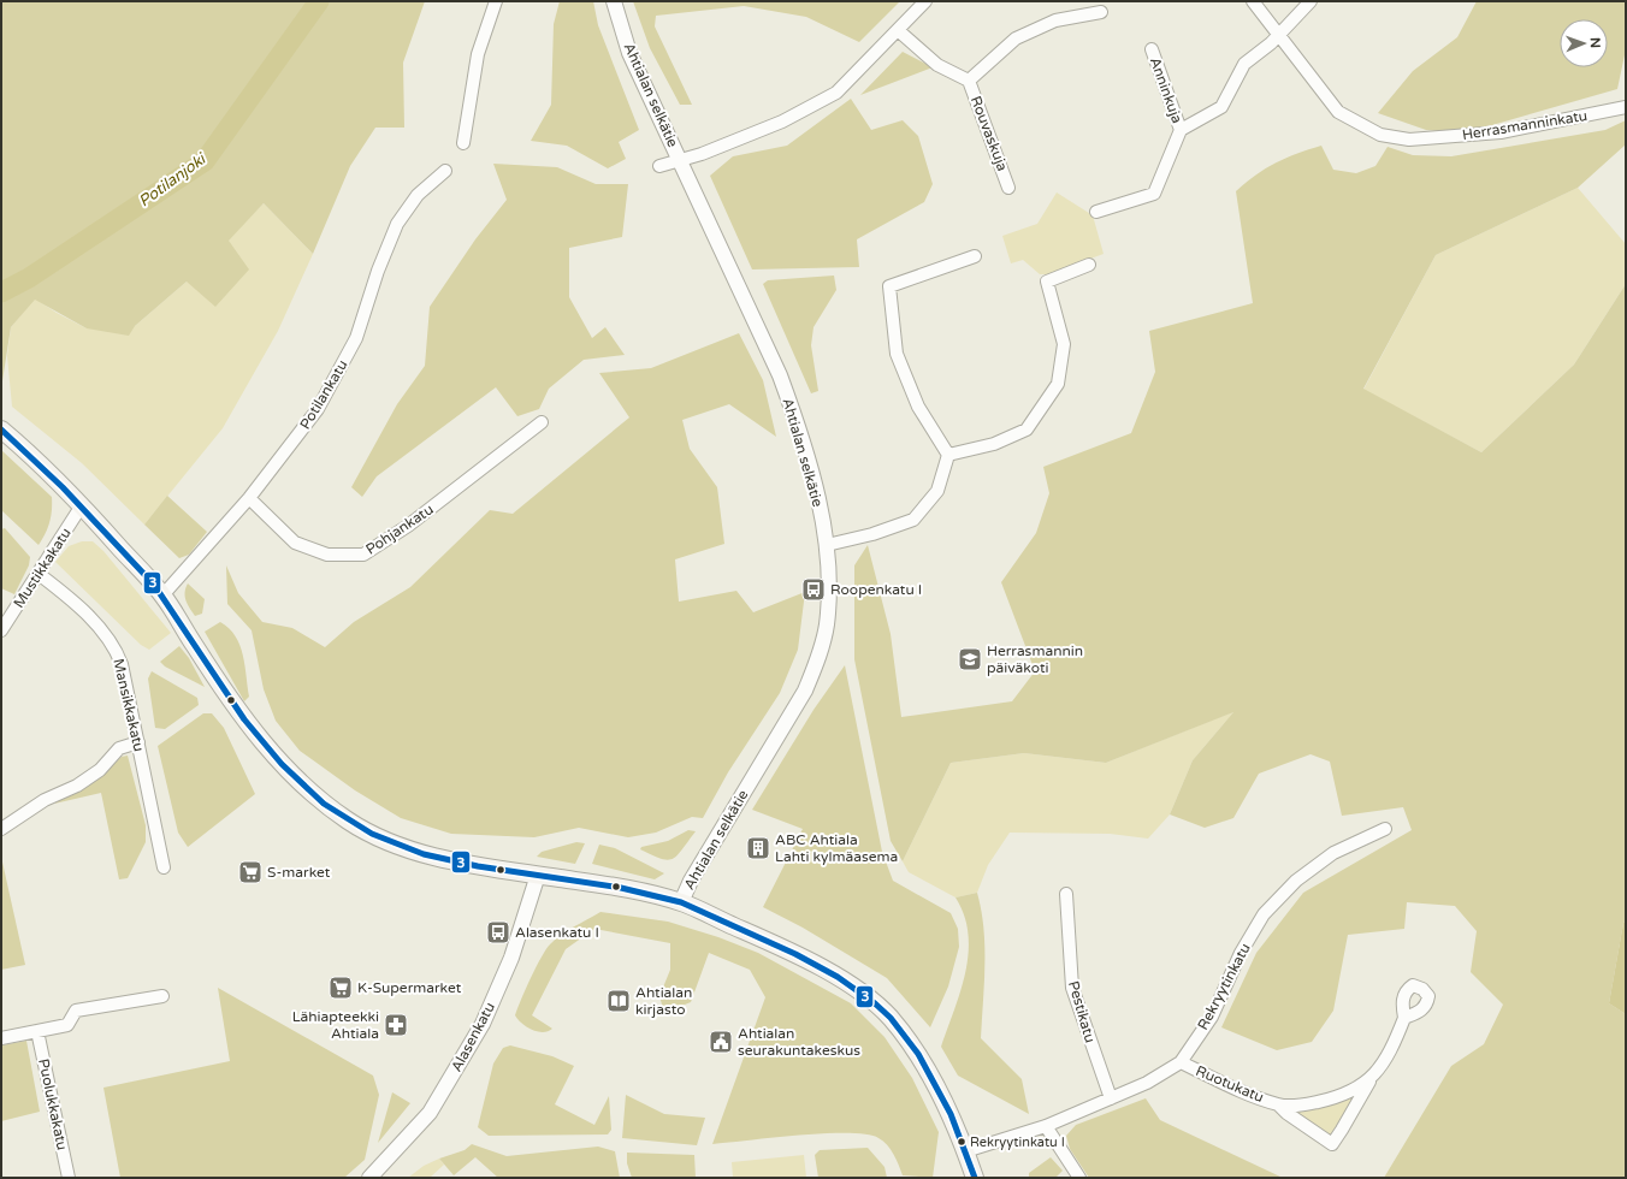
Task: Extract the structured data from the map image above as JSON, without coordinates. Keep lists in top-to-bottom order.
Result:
{
  "streets": {
    "street": [
      "Anninkuja",
      "Ahtialan selkätie",
      "Herrasmanninkatu",
      "Rouvaskuja",
      "Potilankatu",
      "Pohjankatu",
      "Mustikkakatu",
      "Mansikkakatu",
      "Rekryytinkatu",
      "Pestikatu",
      "Alasenkatu",
      "Ruotukatu",
      "Puolukkakatu"
    ]
  },
  "crossings": [
    ["Potilankatu", "Pohjankatu"],
    ["Mustikkakatu", "Mansikkakatu"],
    ["Rekryytinkatu", "Pestikatu"],
    ["Rekryytinkatu", "Ruotukatu"]
  ],
  "water": ["Potilanjoki"],
  "places": {
    "bus stop": ["Roopenkatu I", "Alasenkatu I"],
    "school or university": ["Herrasmannin päiväkoti"],
    "building": ["ABC Ahtiala Lahti kylmäasema"],
    "supermarket": ["S-market", "K-Supermarket"],
    "library": ["Ahtialan kirjasto"],
    "pharmacy": ["Lähiapteekki Ahtiala"],
    "public building": ["Ahtialan seurakuntakeskus"],
    "other": ["Rekryytinkatu I"]
  },
  "lines": ["transit line 3"],
  "north": "right"
}
